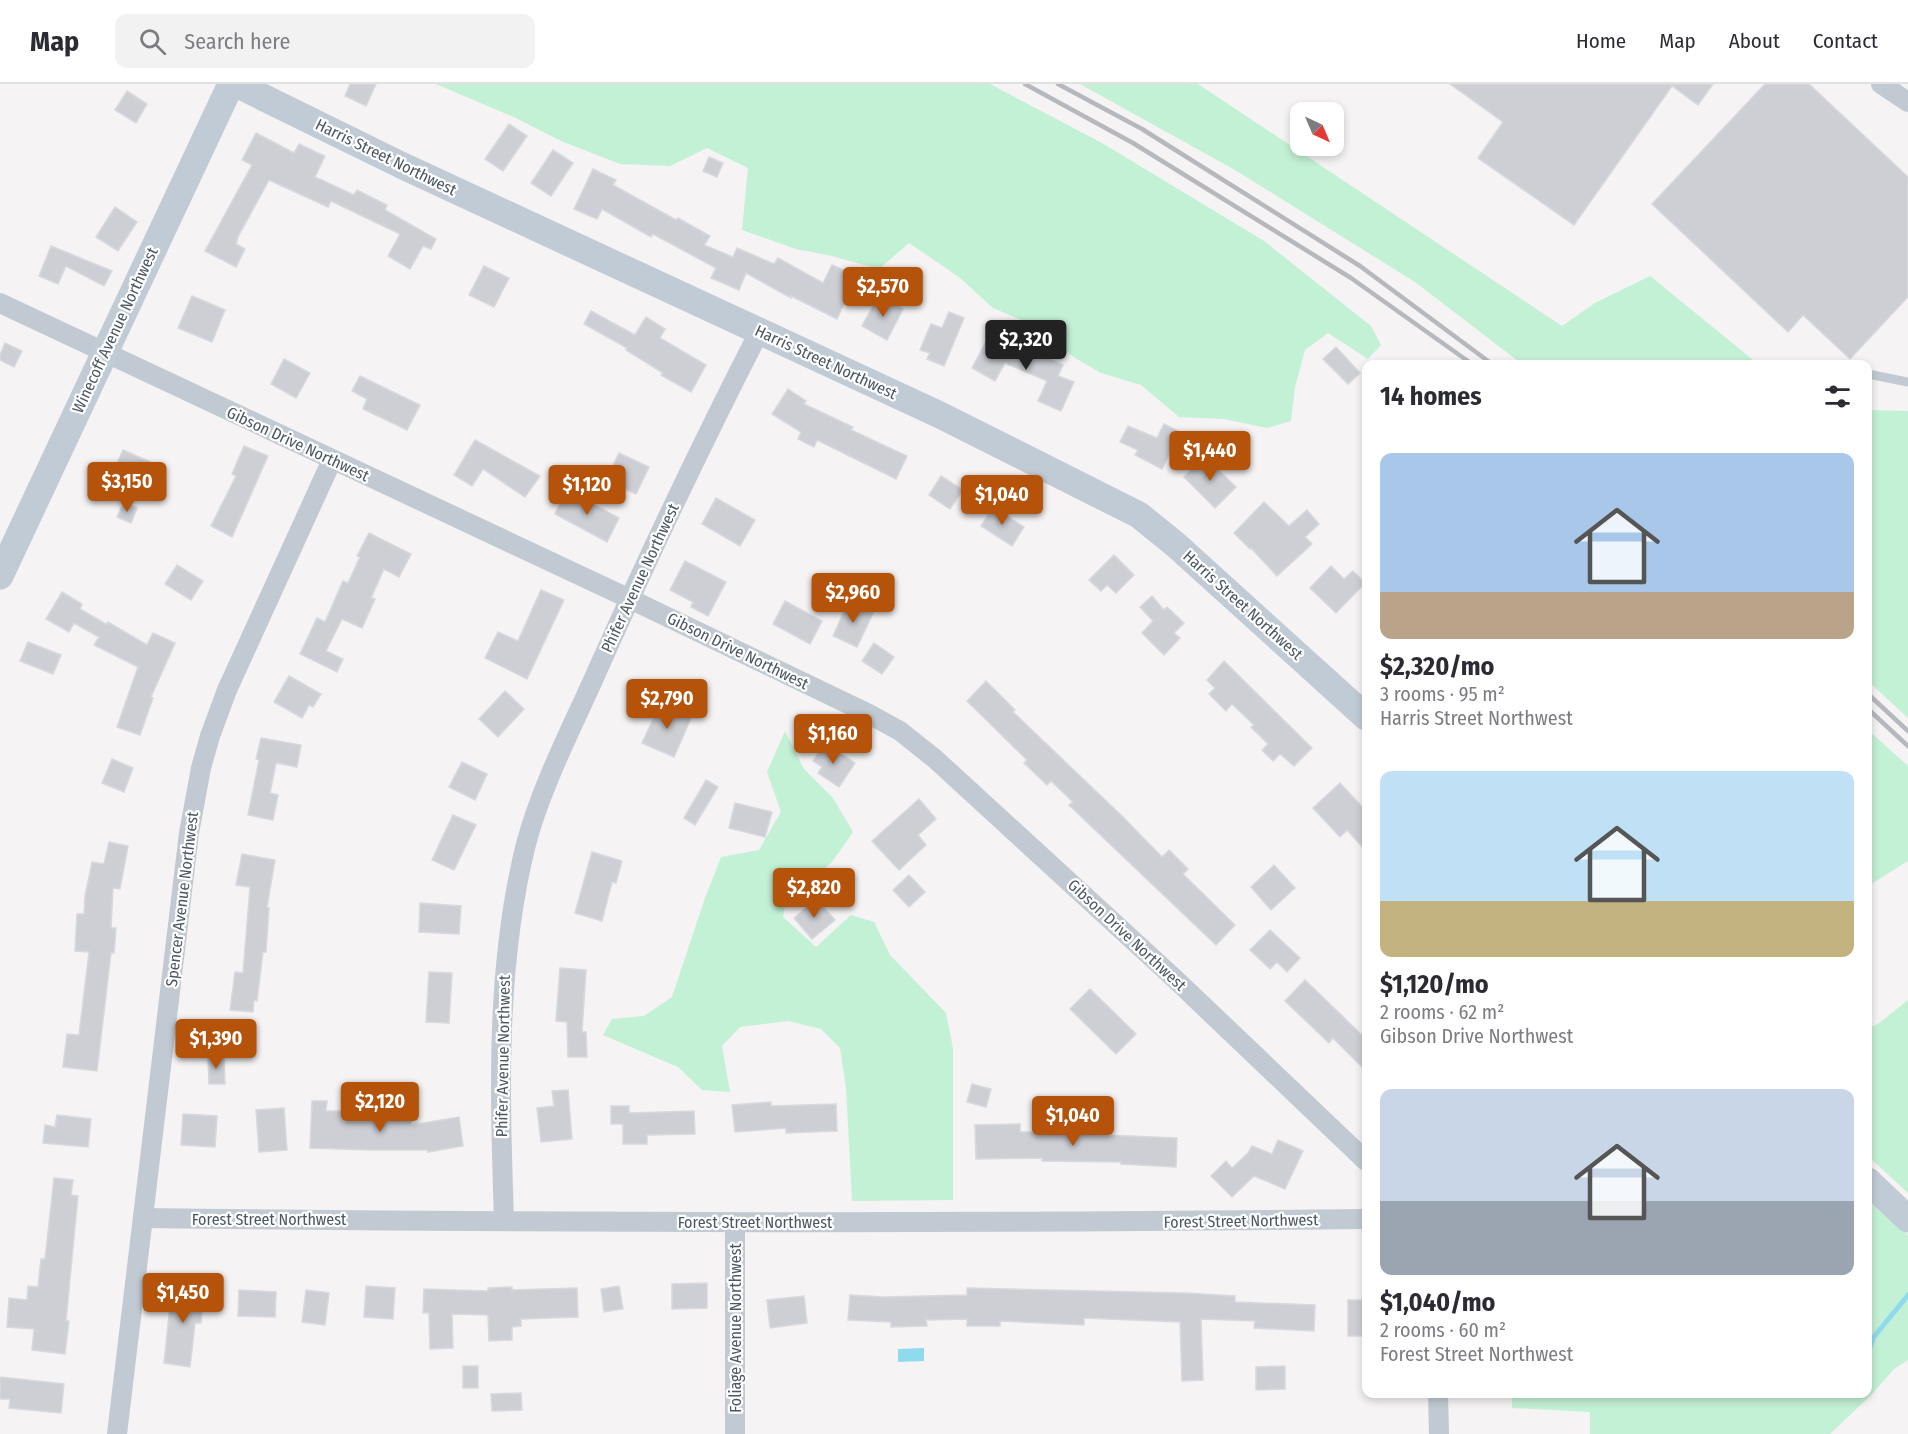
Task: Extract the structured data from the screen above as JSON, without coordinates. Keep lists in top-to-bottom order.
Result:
{
  "streets": {
    "street": [
      "Harris Street Northwest",
      "Winecoff Avenue Northwest",
      "Gibson Drive Northwest",
      "Phifer Avenue Northwest",
      "Spencer Avenue Northwest",
      "Forest Street Northwest",
      "Foliage Avenue Northwest"
    ]
  },
  "crossings": [
    ["Harris Street Northwest", "Phifer Avenue Northwest"],
    ["Winecoff Avenue Northwest", "Gibson Drive Northwest"],
    ["Gibson Drive Northwest", "Phifer Avenue Northwest"],
    ["Gibson Drive Northwest", "Spencer Avenue Northwest"],
    ["Phifer Avenue Northwest", "Forest Street Northwest"],
    ["Spencer Avenue Northwest", "Forest Street Northwest"],
    ["Forest Street Northwest", "Foliage Avenue Northwest"]
  ],
  "north": "bottom right",
  "page": {
    "header": "Map",
    "search": "Search here",
    "nav": [
      "Home",
      "Map",
      "About",
      "Contact"
    ],
    "price": [
      "$2,570",
      "$2,320",
      "$1,440",
      "$3,150",
      "$1,120",
      "$1,040",
      "$2,960",
      "$2,790",
      "$1,160",
      "$2,820",
      "$1,390",
      "$2,120",
      "$1,040",
      "$1,450"
    ],
    "heading": "14 homes",
    "list": [
      {
        "name": "$2,320/mo",
        "note": "3 rooms · 95 m² · Harris Street Northwest"
      },
      {
        "name": "$1,120/mo",
        "note": "2 rooms · 62 m² · Gibson Drive Northwest"
      },
      {
        "name": "$1,040/mo",
        "note": "2 rooms · 60 m² · Forest Street Northwest"
      }
    ]
  }
}
